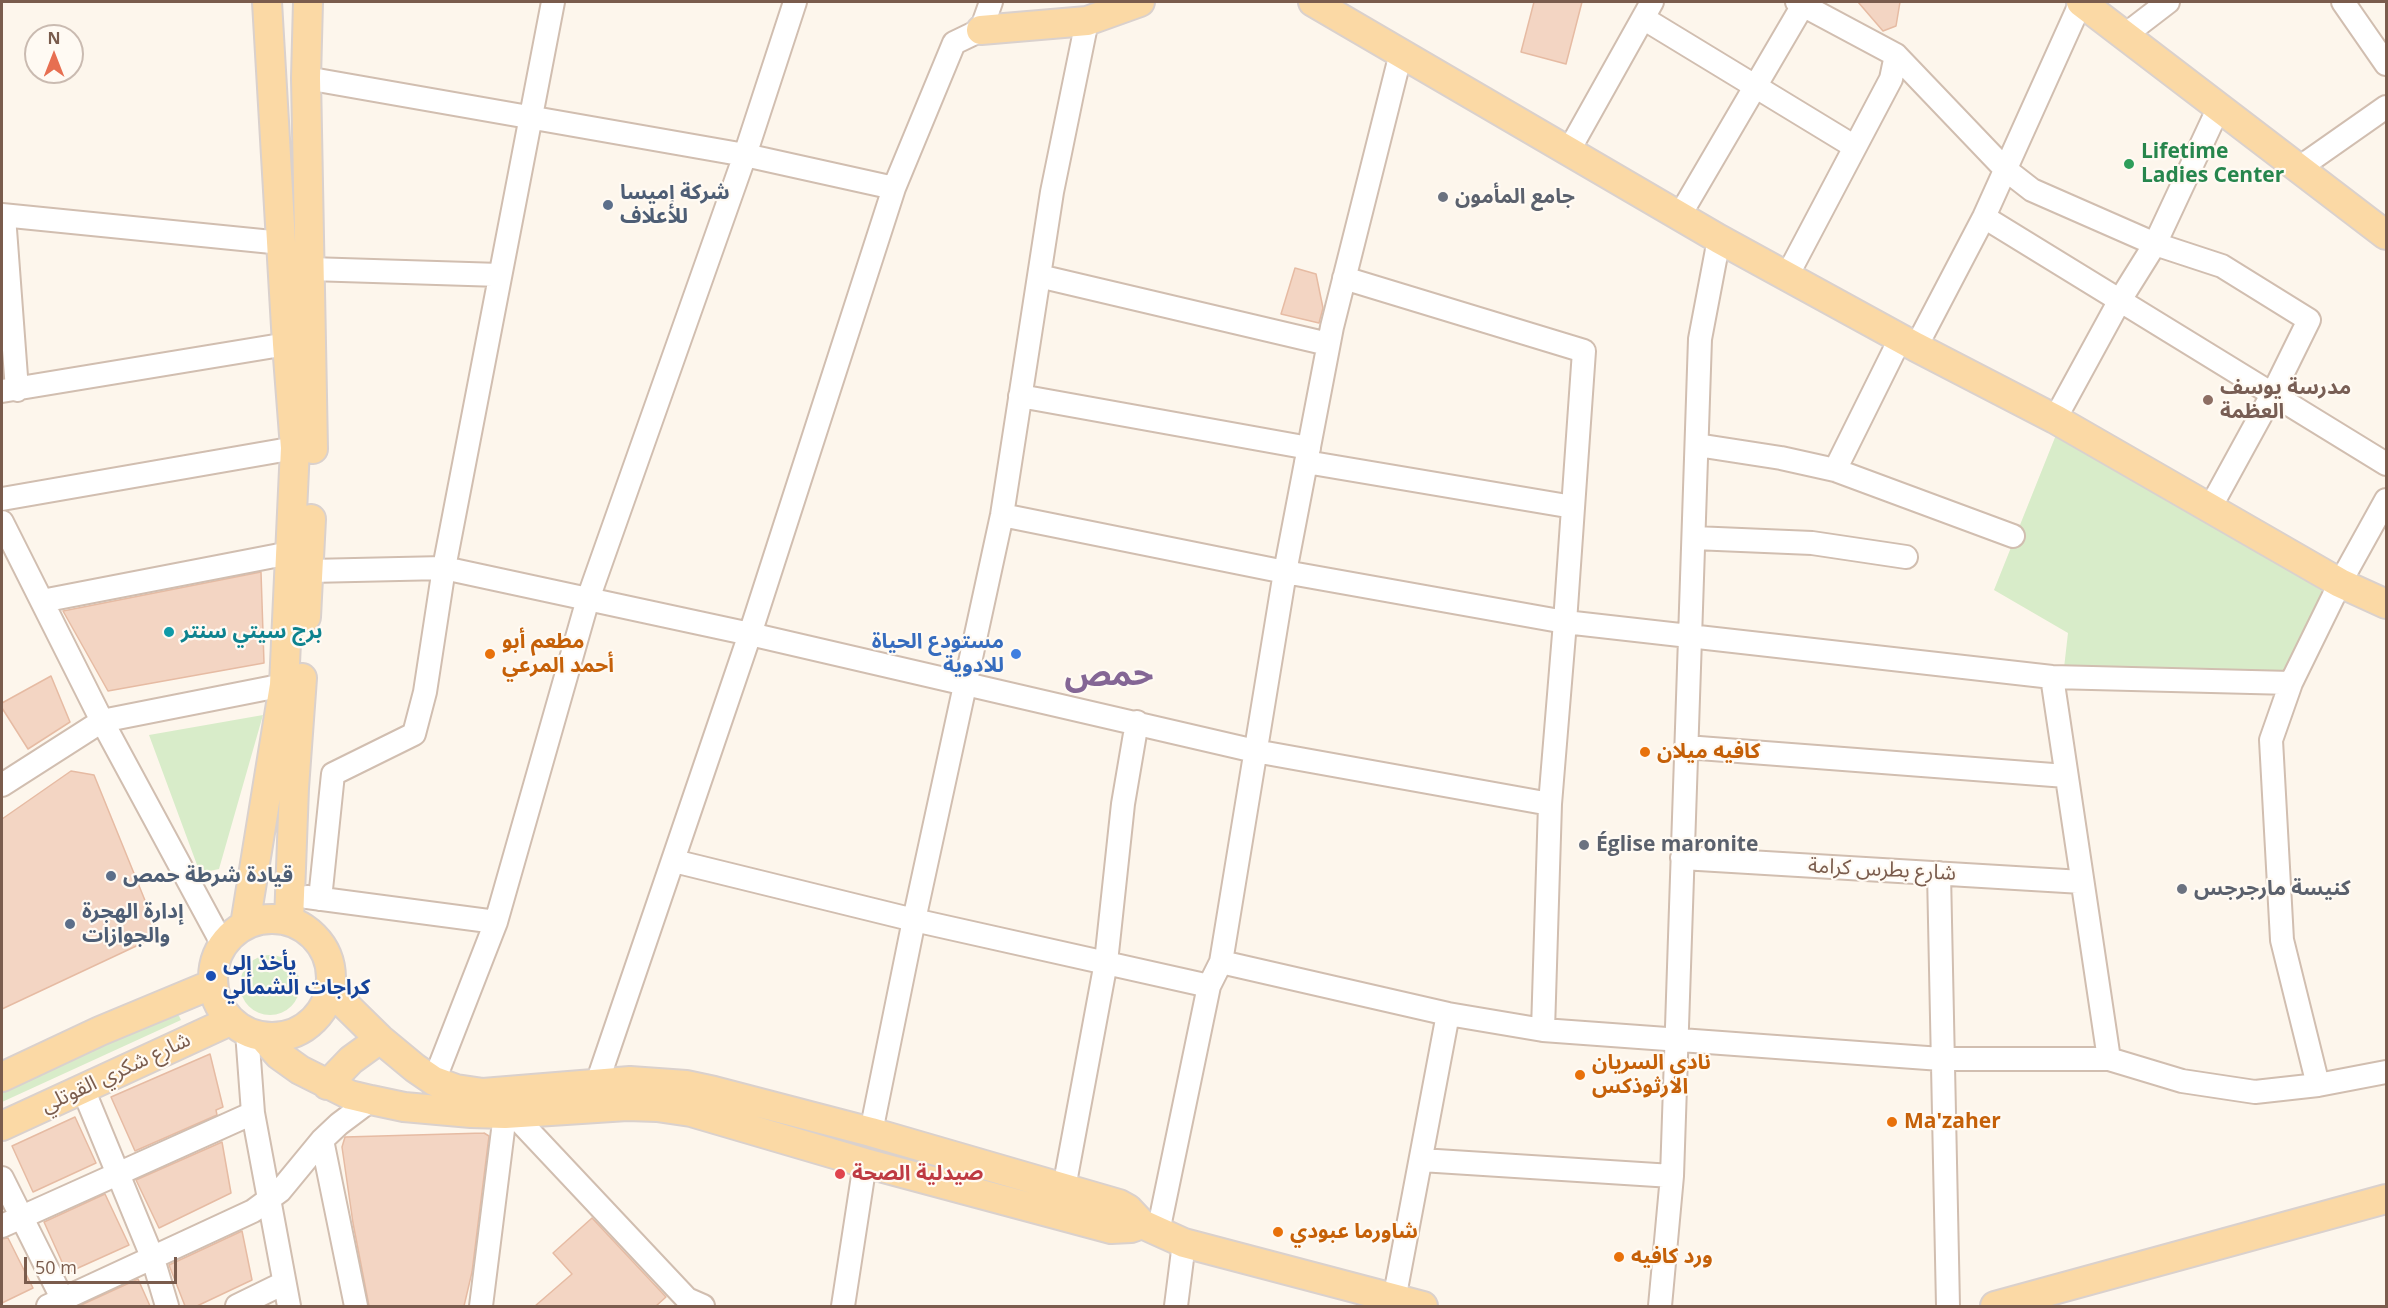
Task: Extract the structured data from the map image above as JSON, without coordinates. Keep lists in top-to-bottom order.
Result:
{
  "streets": {
    "main road": ["شارع شكري القوتلي"],
    "street": ["شارع بطرس كرامة"]
  },
  "districts": ["حمص"],
  "places": [
    "Lifetime Ladies Center",
    "جامع المأمون",
    "شركة إميسا للأعلاف",
    "مدرسة يوسف العظمة",
    "برج سيتي سنتر",
    "مطعم أبو أحمد المرعي",
    "مستودع الحياة للادوية",
    "كافيه ميلان",
    "Église maronite",
    "قيادة شرطة حمص",
    "كنيسة مارجرجس",
    "إدارة الهجرة والجوازات",
    "يأخذ إلى كراجات الشمالي",
    "نادي السريان الارثوذكس",
    "Ma'zaher",
    "صيدلية الصحة",
    "شاورما عبودي",
    "ورد كافيه"
  ],
  "scale_bar": "50 m",
  "north": "top"
}
